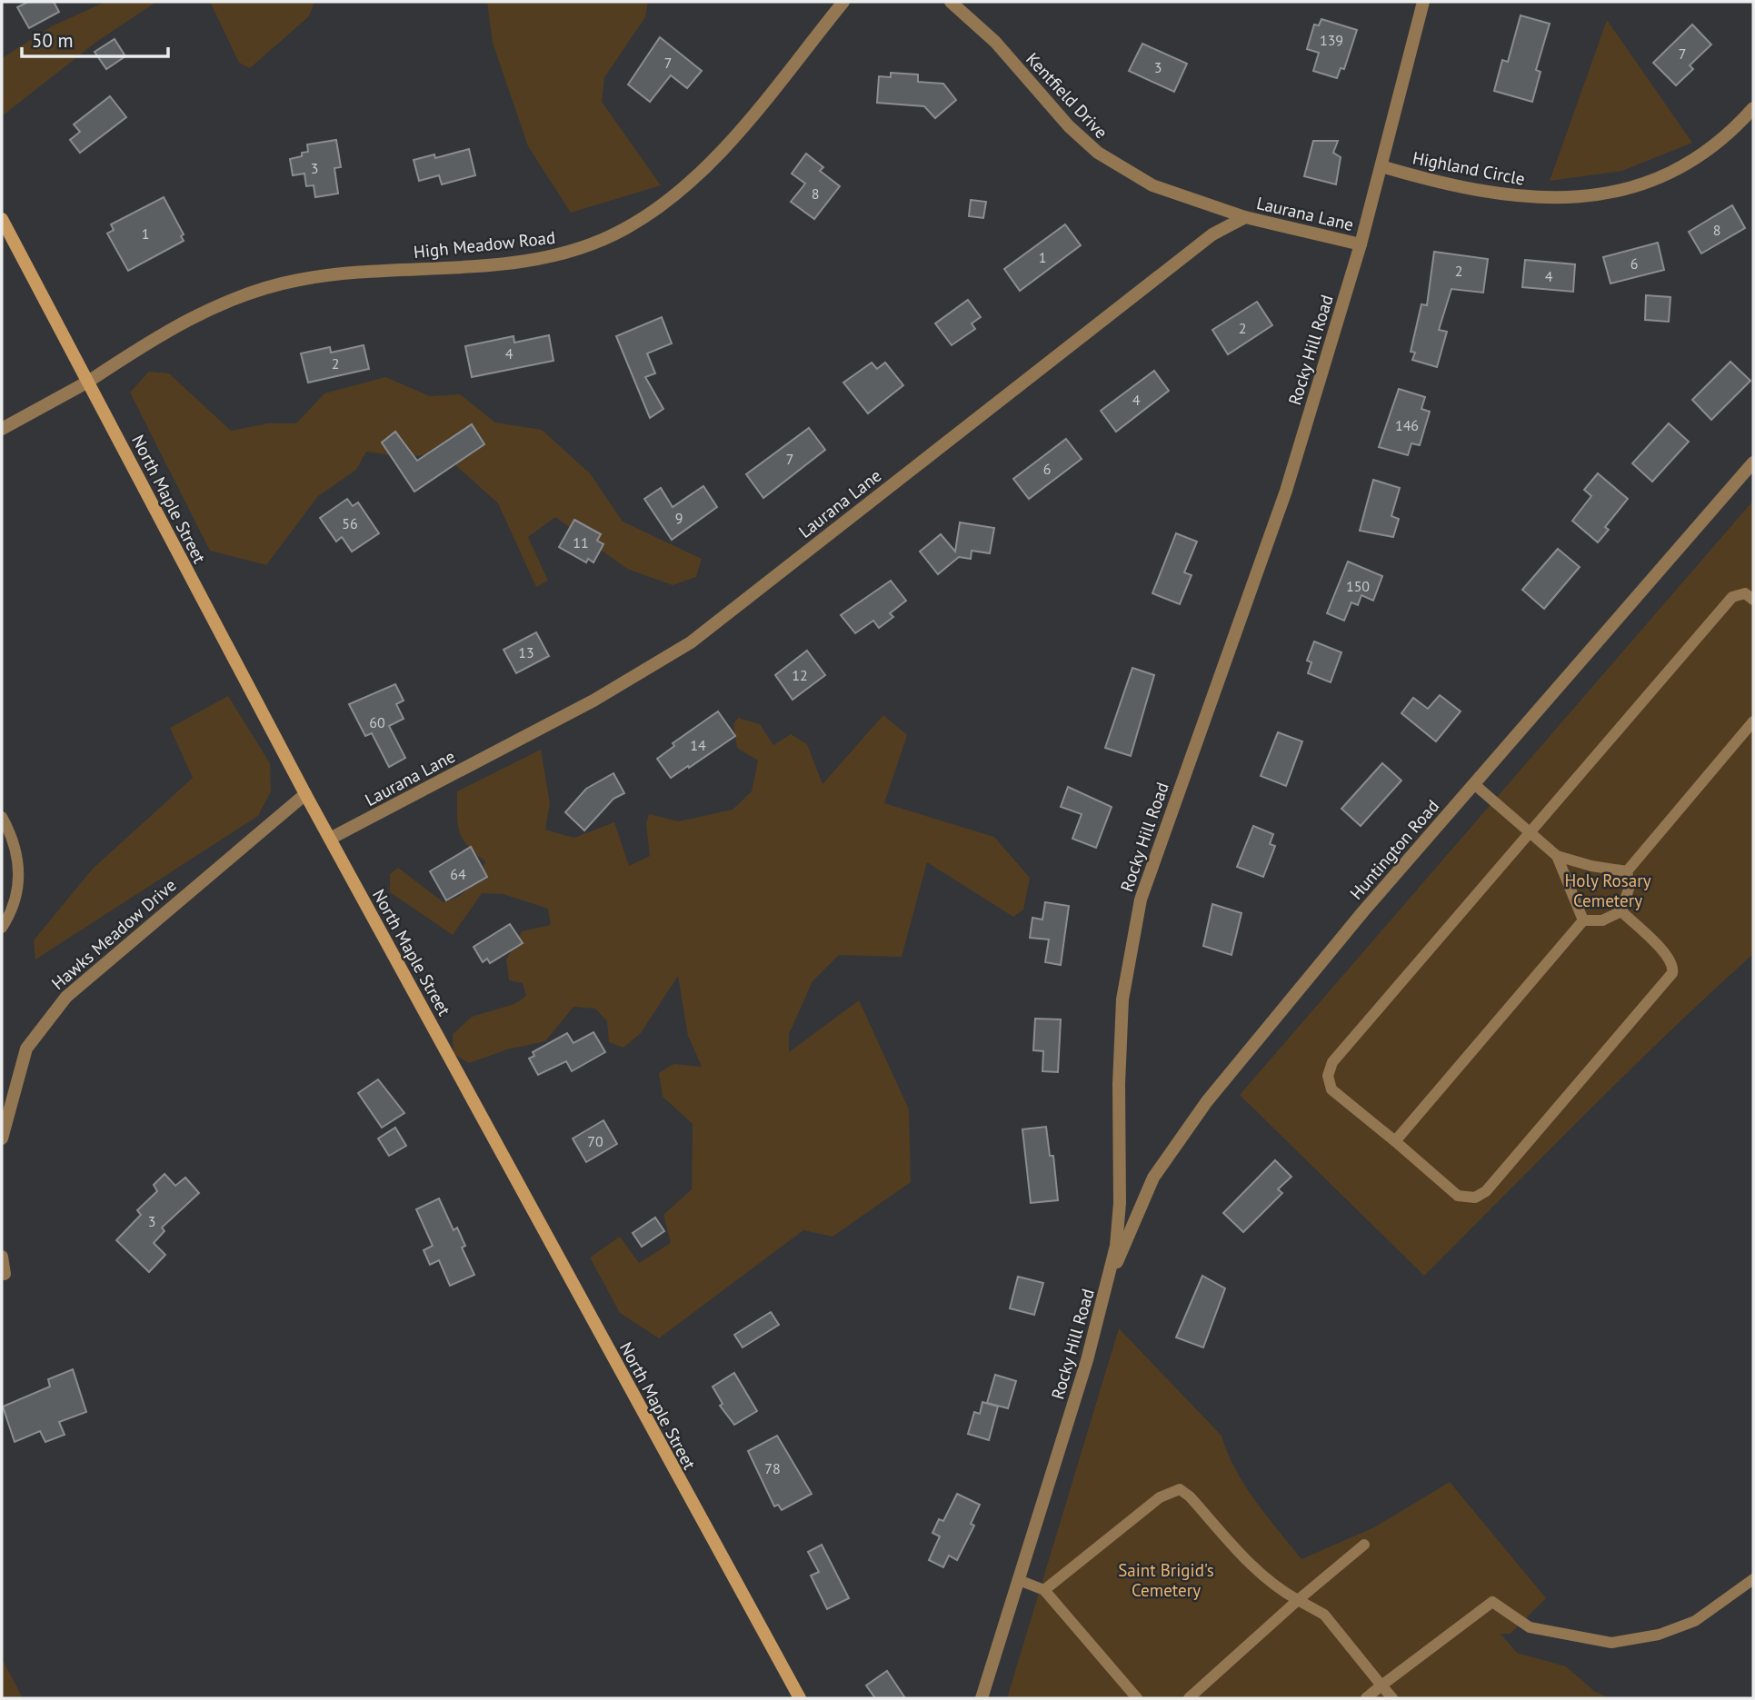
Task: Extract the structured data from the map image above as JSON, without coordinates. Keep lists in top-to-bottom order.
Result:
{
  "streets": {
    "main road": ["North Maple Street"],
    "street": [
      "Kentfield Drive",
      "Highland Circle",
      "Laurana Lane",
      "High Meadow Road",
      "Rocky Hill Road",
      "Huntington Road",
      "Hawks Meadow Drive"
    ]
  },
  "crossings": [
    ["Kentfield Drive", "Laurana Lane"],
    ["Highland Circle", "Rocky Hill Road"],
    ["Laurana Lane", "Rocky Hill Road"],
    ["Laurana Lane", "North Maple Street"],
    ["High Meadow Road", "North Maple Street"],
    ["Rocky Hill Road", "Huntington Road"],
    ["North Maple Street", "Hawks Meadow Drive"]
  ],
  "parks": ["Holy Rosary Cemetery", "Saint Brigid's Cemetery"],
  "house_numbers": [
    "139",
    "7",
    "7",
    "3",
    "3",
    "8",
    "8",
    "1",
    "1",
    "6",
    "2",
    "4",
    "2",
    "4",
    "2",
    "4",
    "146",
    "7",
    "6",
    "9",
    "56",
    "11",
    "150",
    "13",
    "12",
    "60",
    "14",
    "64",
    "70",
    "3",
    "78"
  ],
  "scale_bar": "50 m"
}
